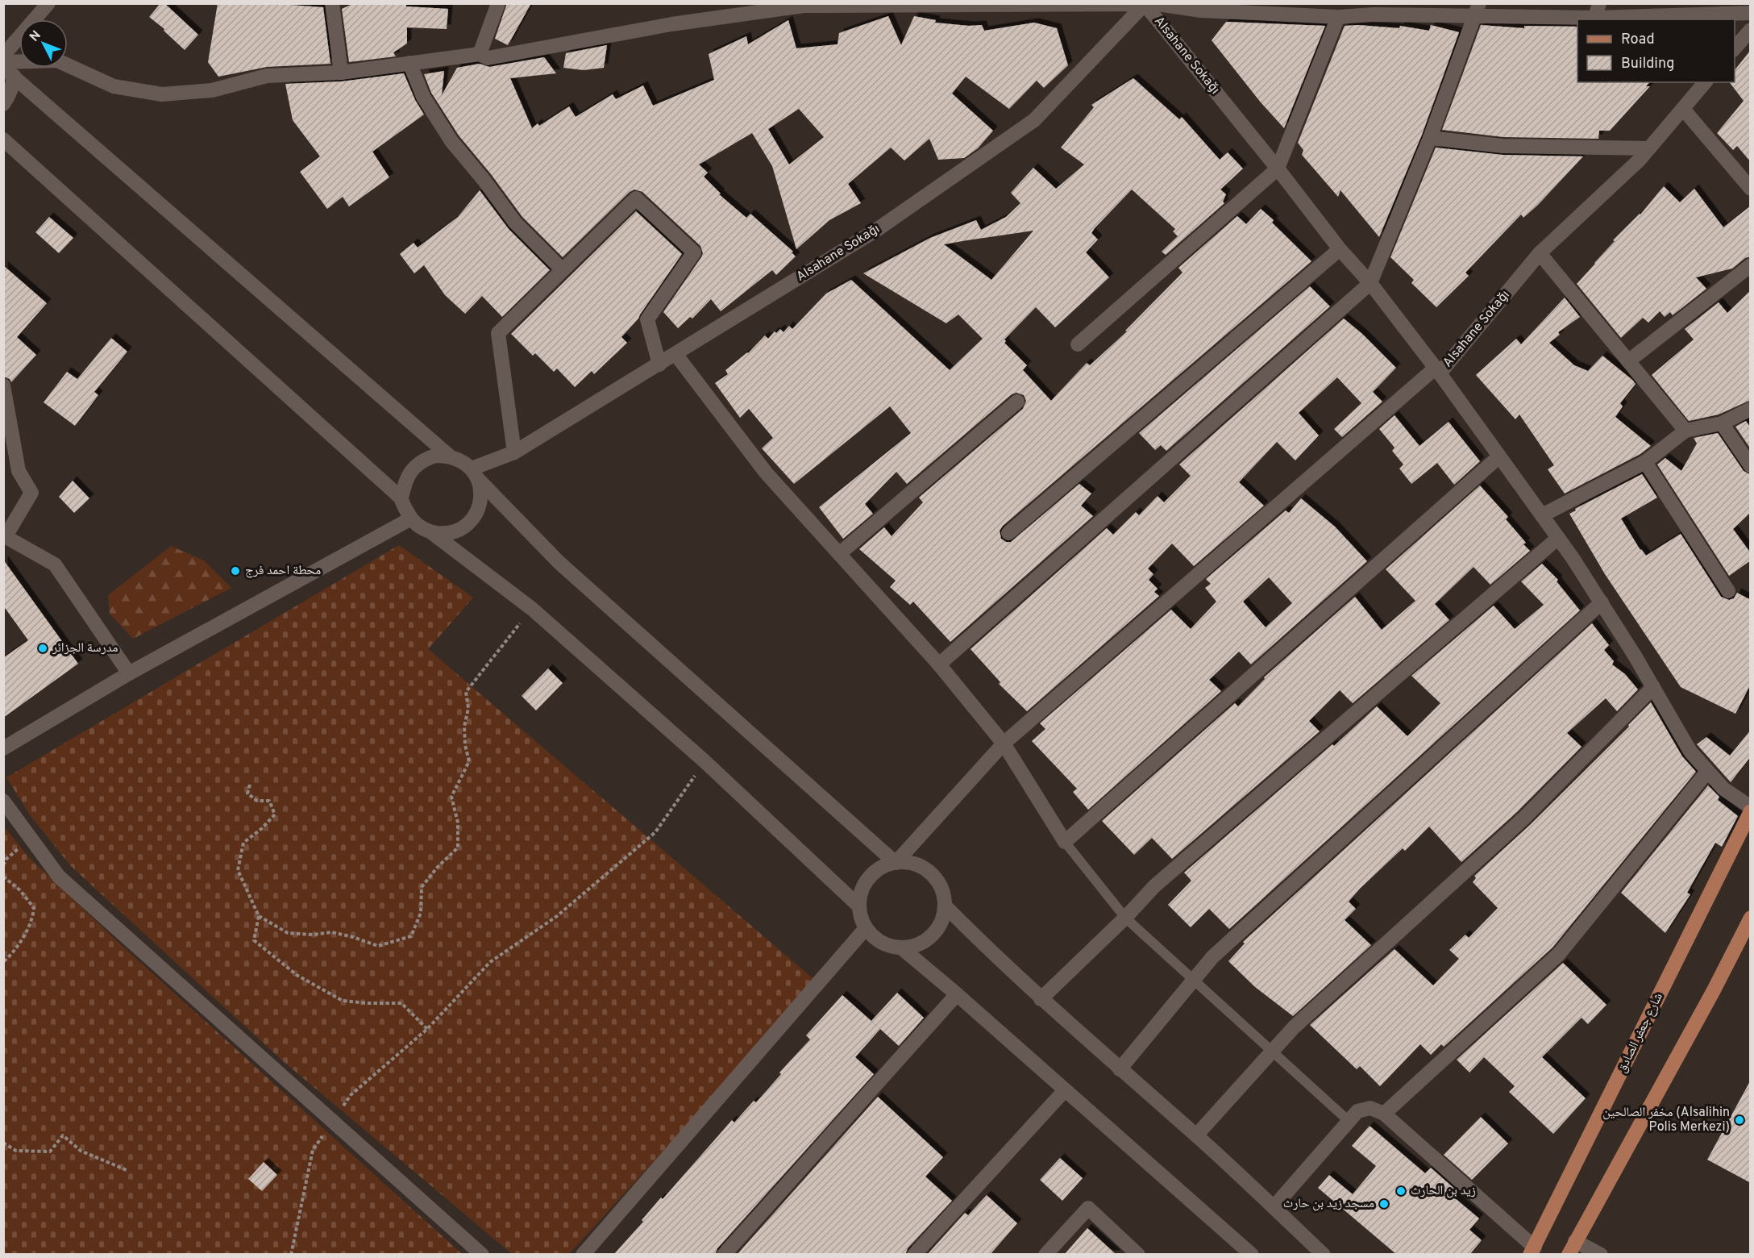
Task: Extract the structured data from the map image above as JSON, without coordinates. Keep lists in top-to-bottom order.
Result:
{
  "streets": {
    "main road": ["شارع جعفر الصادق"],
    "street": ["Alsahane Sokağı"]
  },
  "places": [
    "محطة احمد فرج",
    "مدرسة الجزائر",
    "مخفر الصالحين (Alsalihin Polis Merkezi)",
    "زيد بن الحارث",
    "مسجد زيد بن حارث"
  ],
  "legend": ["Road", "Building"],
  "north": "top left"
}
